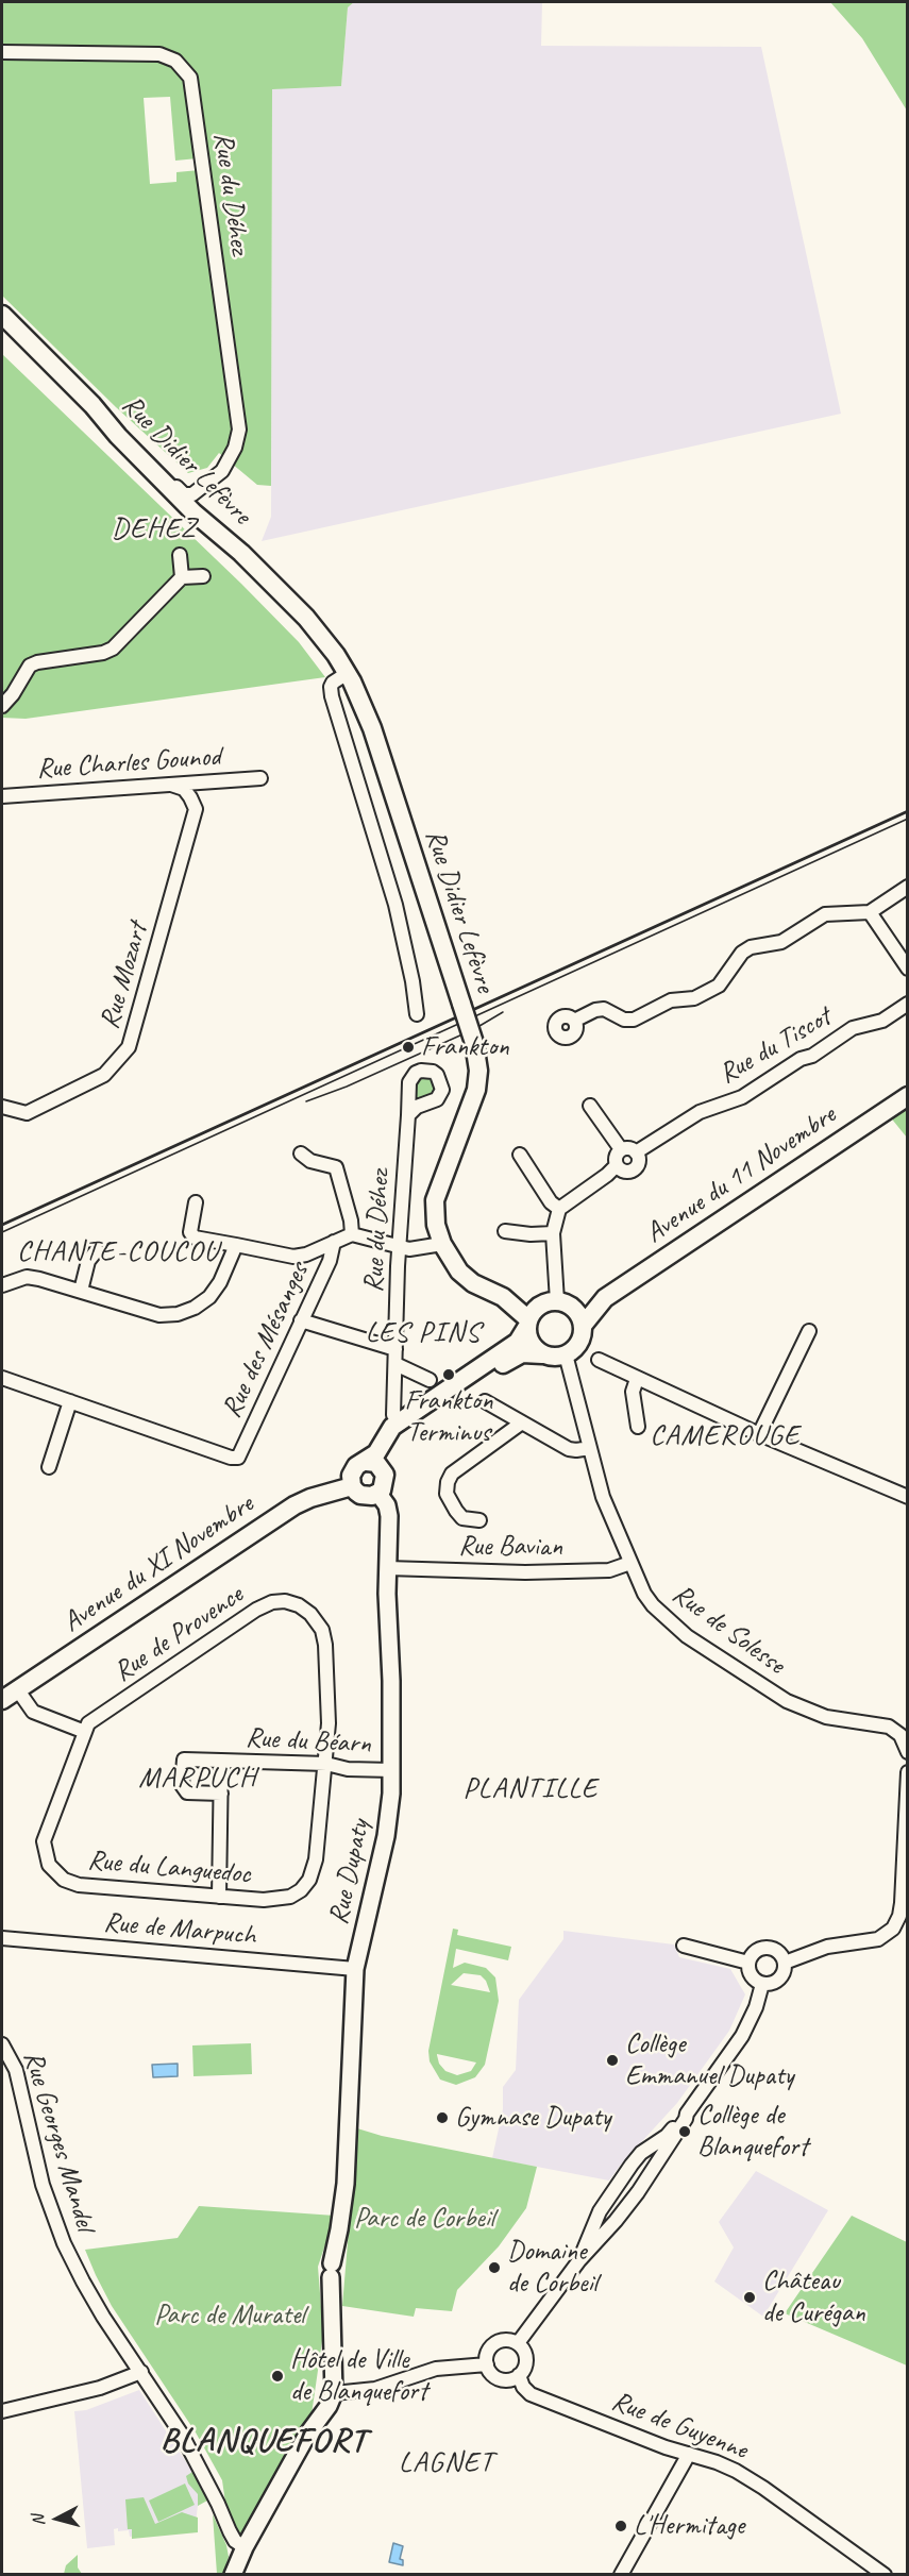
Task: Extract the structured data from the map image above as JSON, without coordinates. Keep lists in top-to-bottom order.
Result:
{
  "streets": {
    "main road": ["Rue Didier Lefèvre", "Avenue du 11 Novembre", "Avenue du XI Novembre"],
    "street": [
      "Rue du Déhez",
      "Rue Charles Gounod",
      "Rue Mozart",
      "Rue du Tiscot",
      "Rue des Mésanges",
      "Rue Bavian",
      "Rue de Solesse",
      "Rue de Provence",
      "Rue du Béarn",
      "Rue du Languedoc",
      "Rue Dupaty",
      "Rue de Marpuch",
      "Rue Georges Mandel",
      "Rue de Guyenne"
    ]
  },
  "crossings": [
    ["Rue du Déhez", "Rue Didier Lefèvre"],
    ["Rue Didier Lefèvre", "Avenue du 11 Novembre"],
    ["Rue Didier Lefèvre", "Rue de Solesse"],
    ["Rue Charles Gounod", "Rue Mozart"],
    ["Avenue du 11 Novembre", "Rue de Solesse"],
    ["Rue Bavian", "Rue de Solesse"],
    ["Rue Bavian", "Rue Dupaty"],
    ["Avenue du XI Novembre", "Rue Dupaty"],
    ["Rue de Provence", "Rue du Béarn"],
    ["Rue de Provence", "Rue du Languedoc"],
    ["Rue du Béarn", "Rue du Languedoc"],
    ["Rue du Béarn", "Rue Dupaty"],
    ["Rue Dupaty", "Rue de Marpuch"]
  ],
  "districts": [
    "DEHEZ",
    "CHANTE-COUCOU",
    "LES PINS",
    "CAMEROUGE",
    "MARPUCH",
    "PLANTILLE",
    "BLANQUEFORT",
    "LAGNET"
  ],
  "parks": ["Parc de Corbeil", "Parc de Muratel"],
  "places": [
    "Frankton",
    "Frankton Terminus",
    "Collège Emmanuel Dupaty",
    "Gymnase Dupaty",
    "Collège de Blanquefort",
    "Domaine de Corbeil",
    "Château de Curégan",
    "Hôtel de Ville de Blanquefort",
    "L'Hermitage"
  ],
  "north": "left"
}
